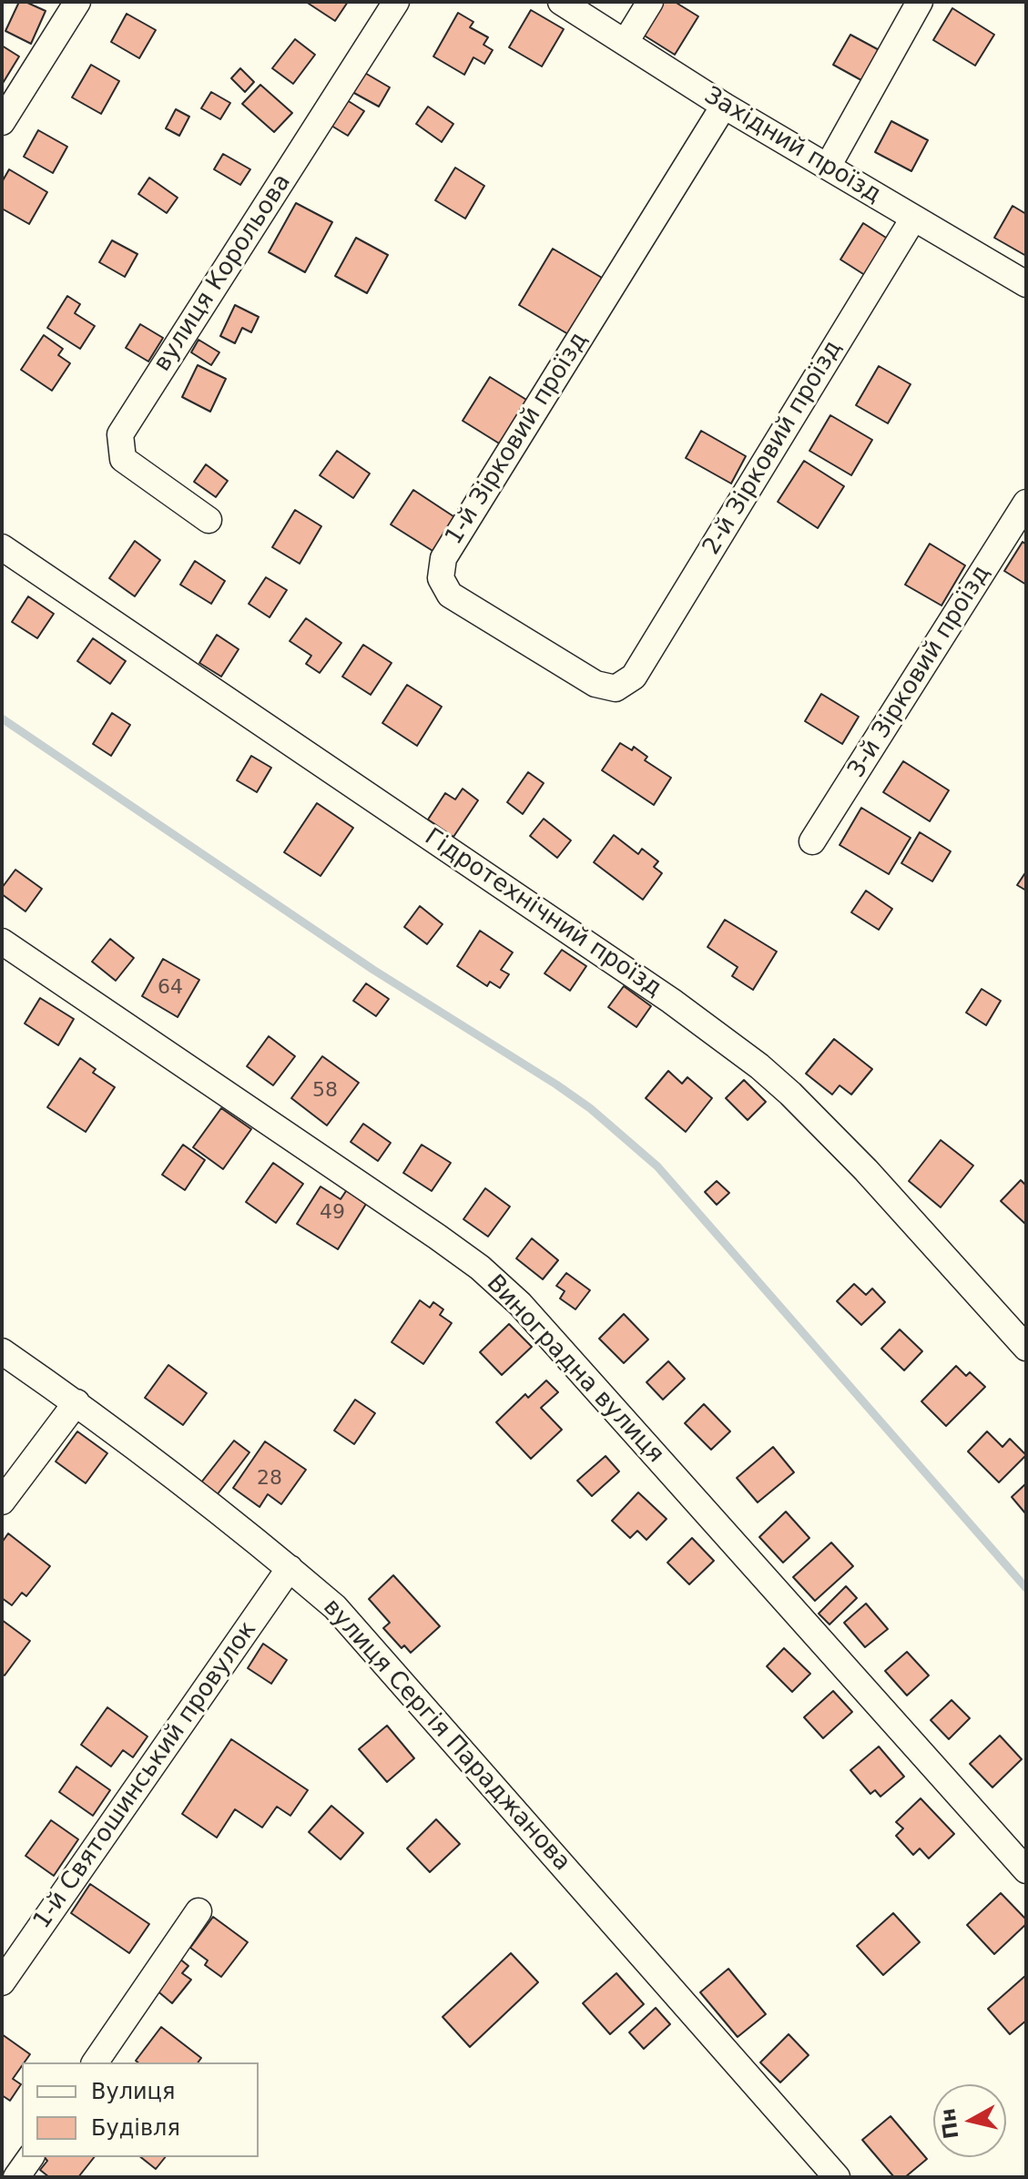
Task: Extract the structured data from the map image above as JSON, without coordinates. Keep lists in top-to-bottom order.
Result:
{
  "streets": {
    "street": [
      "Західний проїзд",
      "вулиця Корольова",
      "1-й Зірковий проїзд",
      "2-й Зірковий проїзд",
      "3-й Зірковий проїзд",
      "Гідротехнічний проїзд",
      "Виноградна вулиця",
      "вулиця Сергія Параджанова",
      "1-й Святошинський провулок"
    ]
  },
  "crossings": [
    ["Західний проїзд", "1-й Зірковий проїзд"],
    ["Західний проїзд", "2-й Зірковий проїзд"],
    ["1-й Зірковий проїзд", "2-й Зірковий проїзд"],
    ["вулиця Сергія Параджанова", "1-й Святошинський провулок"]
  ],
  "house_numbers": [
    "64",
    "58",
    "49",
    "28"
  ],
  "legend": ["Вулиця", "Будівля"],
  "north": "left"
}
